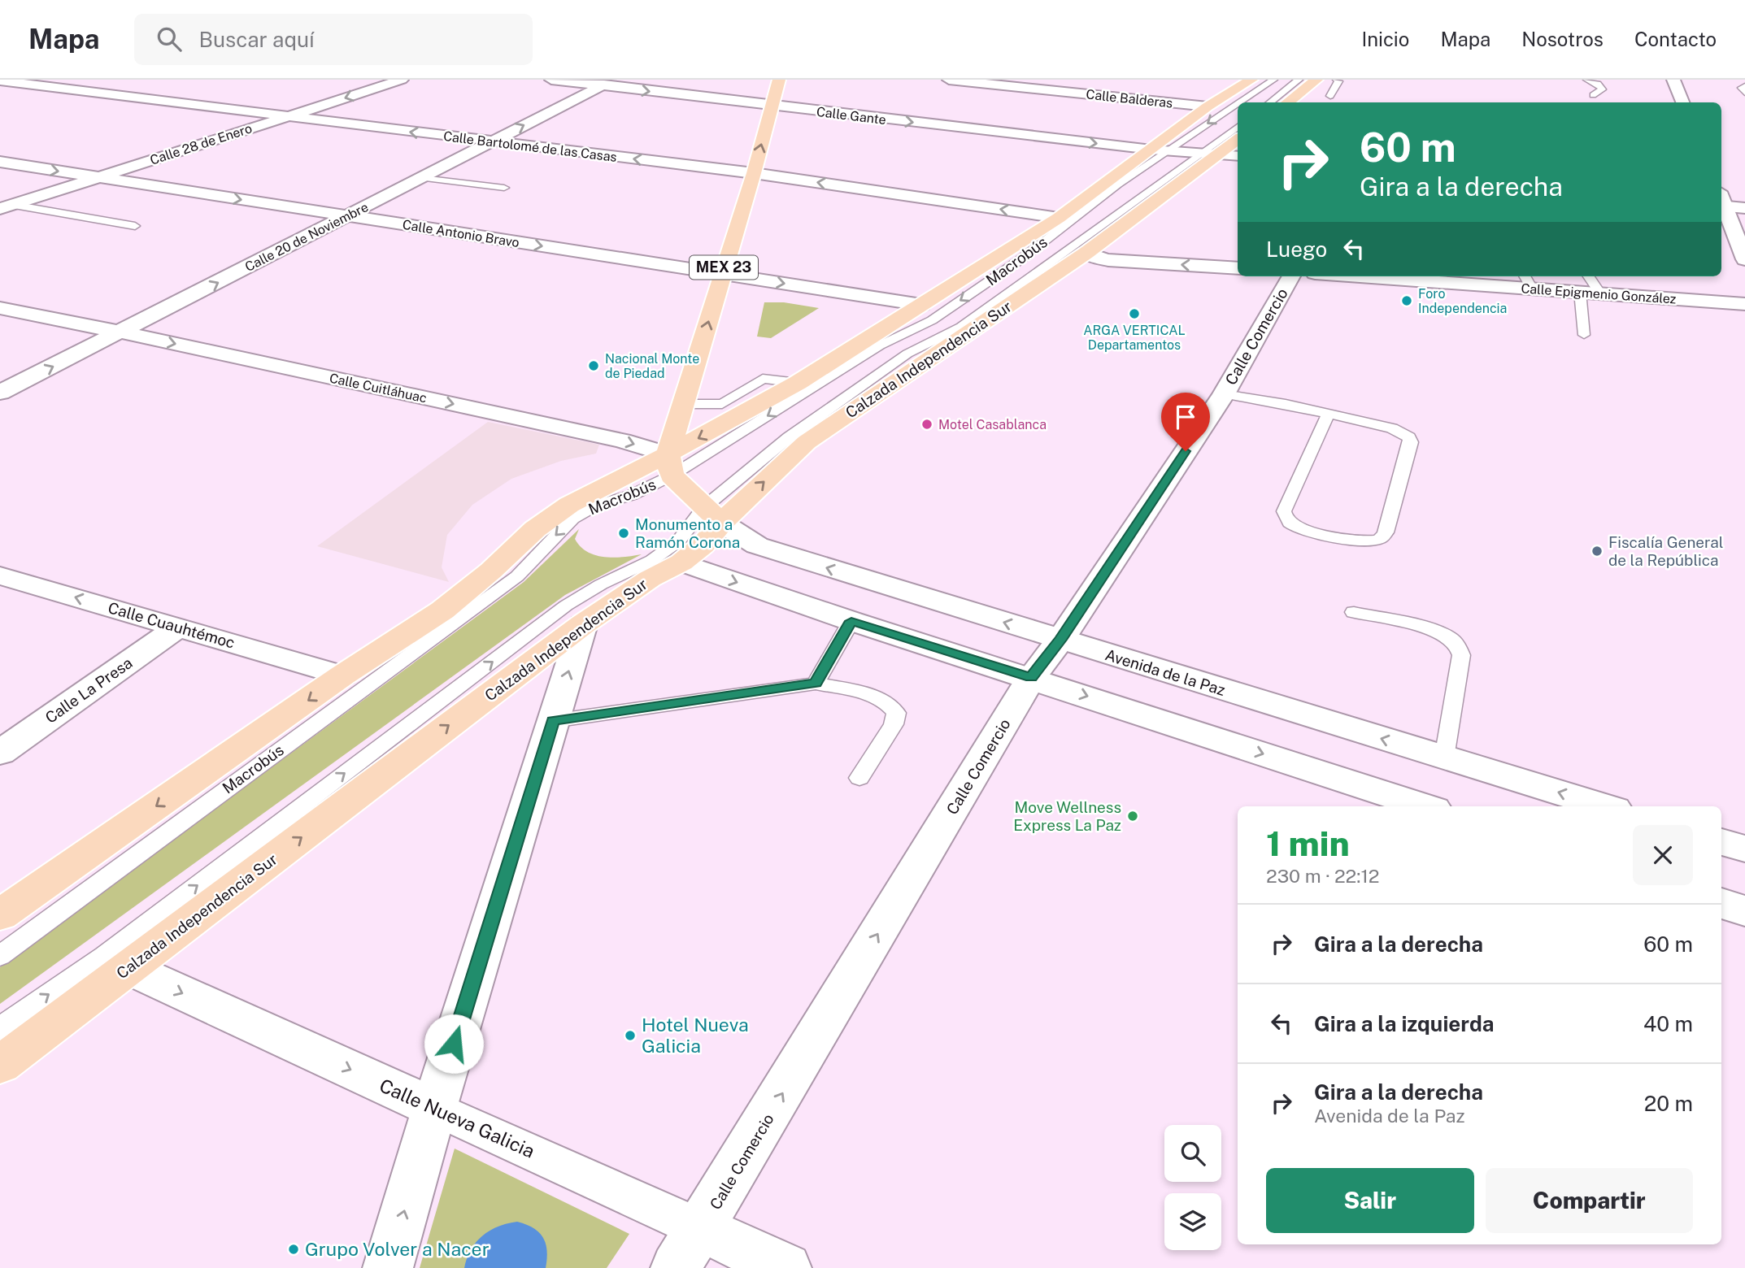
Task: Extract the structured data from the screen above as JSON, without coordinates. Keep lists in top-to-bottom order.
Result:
{
  "streets": {
    "main road": ["MEX 23", "Calzada Independencia Sur", "Calle Cuitláhuac"],
    "street": [
      "Calle Balderas",
      "Calle Gante",
      "Calle 28 de Enero",
      "Calle Bartolomé de las Casas",
      "Calle Antonio Bravo",
      "Calle 20 de Noviembre",
      "Calle Epigmenio González",
      "Calle Comercio",
      "Calle Cuauhtémoc",
      "Avenida de la Paz",
      "Calle La Presa",
      "Calle Nueva Galicia"
    ],
    "lane": ["Macrobús"]
  },
  "crossings": [
    ["Calle Gante", "Calle 20 de Noviembre"],
    ["Calle Gante", "Macrobús"],
    ["Calle Gante", "MEX 23"],
    ["Calle Gante", "Calzada Independencia Sur"],
    ["Calle 28 de Enero", "Calle Bartolomé de las Casas"],
    ["Calle 28 de Enero", "Calle Antonio Bravo"],
    ["Calle Bartolomé de las Casas", "Calle 20 de Noviembre"],
    ["Calle Bartolomé de las Casas", "MEX 23"],
    ["Calle Antonio Bravo", "Calle 20 de Noviembre"],
    ["Calle Antonio Bravo", "MEX 23"],
    ["Calle 20 de Noviembre", "Calle Cuitláhuac"],
    ["Macrobús", "MEX 23"],
    ["Macrobús", "Calzada Independencia Sur"],
    ["Macrobús", "Calle Cuitláhuac"],
    ["Macrobús", "Avenida de la Paz"],
    ["MEX 23", "Calle Cuitláhuac"],
    ["Calle Comercio", "Avenida de la Paz"],
    ["Calle Comercio", "Calle Nueva Galicia"],
    ["Calzada Independencia Sur", "Calle Cuitláhuac"],
    ["Calzada Independencia Sur", "Avenida de la Paz"],
    ["Calzada Independencia Sur", "Calle Nueva Galicia"],
    ["Calle Cuitláhuac", "Avenida de la Paz"],
    ["Calle Cuauhtémoc", "Calle La Presa"]
  ],
  "one_way": [
    "Calle Gante",
    "Calle Bartolomé de las Casas",
    "Calle Antonio Bravo",
    "Calle 20 de Noviembre",
    "Calle Comercio",
    "Calle Cuitláhuac",
    "Calle Cuauhtémoc",
    "Calle Nueva Galicia"
  ],
  "places": [
    "Foro Independencia",
    "ARGA VERTICAL Departamentos",
    "Nacional Monte de Piedad",
    "Motel Casablanca",
    "Monumento a Ramón Corona",
    "Fiscalía General de la República",
    "Move Wellness Express La Paz",
    "Hotel Nueva Galicia",
    "Grupo Volver a Nacer"
  ],
  "page": {
    "header": "Mapa",
    "search": "Buscar aquí",
    "nav": [
      "Inicio",
      "Mapa",
      "Nosotros",
      "Contacto"
    ],
    "turn": ["60 m", "Gira a la derecha"],
    "then": "Luego",
    "heading": ["1 min", "230 m · 22:12"],
    "list": [
      {
        "name": "Gira a la derecha",
        "value": "60 m"
      },
      {
        "name": "Gira a la izquierda",
        "value": "40 m"
      },
      {
        "name": "Gira a la derecha",
        "note": "Avenida de la Paz",
        "value": "20 m"
      }
    ],
    "buttons": ["Salir", "Compartir"]
  }
}
